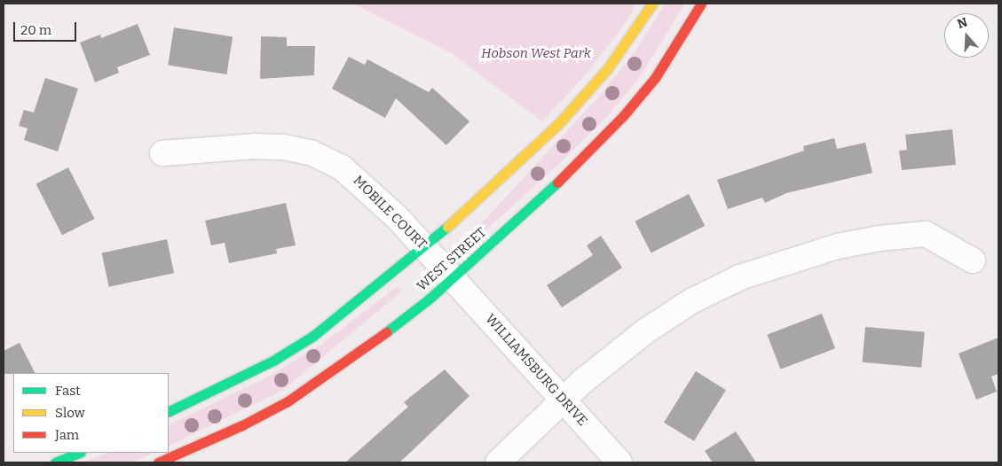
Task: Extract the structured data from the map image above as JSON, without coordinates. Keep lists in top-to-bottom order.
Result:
{
  "streets": {
    "street": ["MOBILE COURT", "WEST STREET", "WILLIAMSBURG DRIVE"]
  },
  "crossings": [
    ["MOBILE COURT", "WEST STREET"],
    ["MOBILE COURT", "WILLIAMSBURG DRIVE"],
    ["WEST STREET", "WILLIAMSBURG DRIVE"]
  ],
  "parks": ["Hobson West Park"],
  "legend": ["Fast", "Slow", "Jam"],
  "scale_bar": "20 m",
  "north": "top"
}
